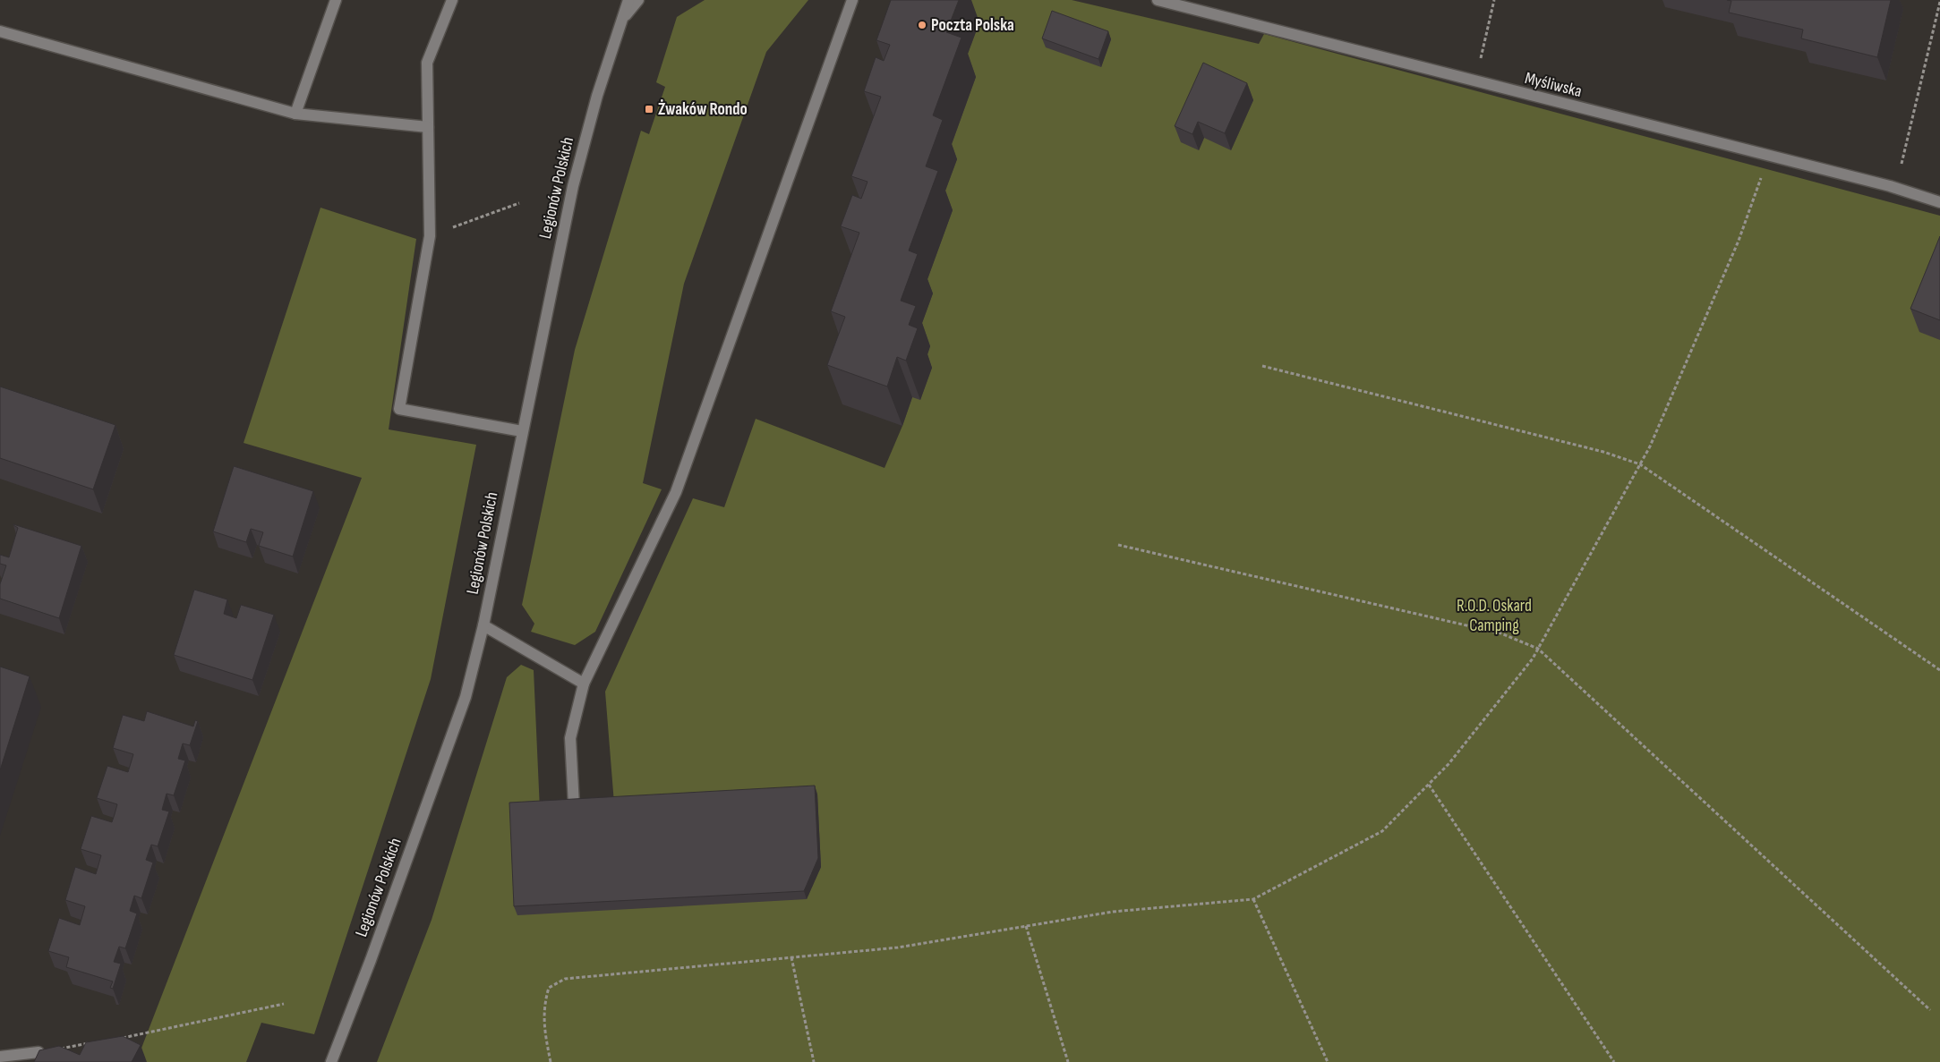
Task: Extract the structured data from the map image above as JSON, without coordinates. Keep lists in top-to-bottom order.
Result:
{
  "streets": {
    "street": ["Myśliwska", "Legionów Polskich"]
  },
  "parks": ["R.O.D. Oskard Camping"],
  "places": {
    "other": ["Poczta Polska"],
    "transit": ["Żwaków Rondo"]
  }
}
